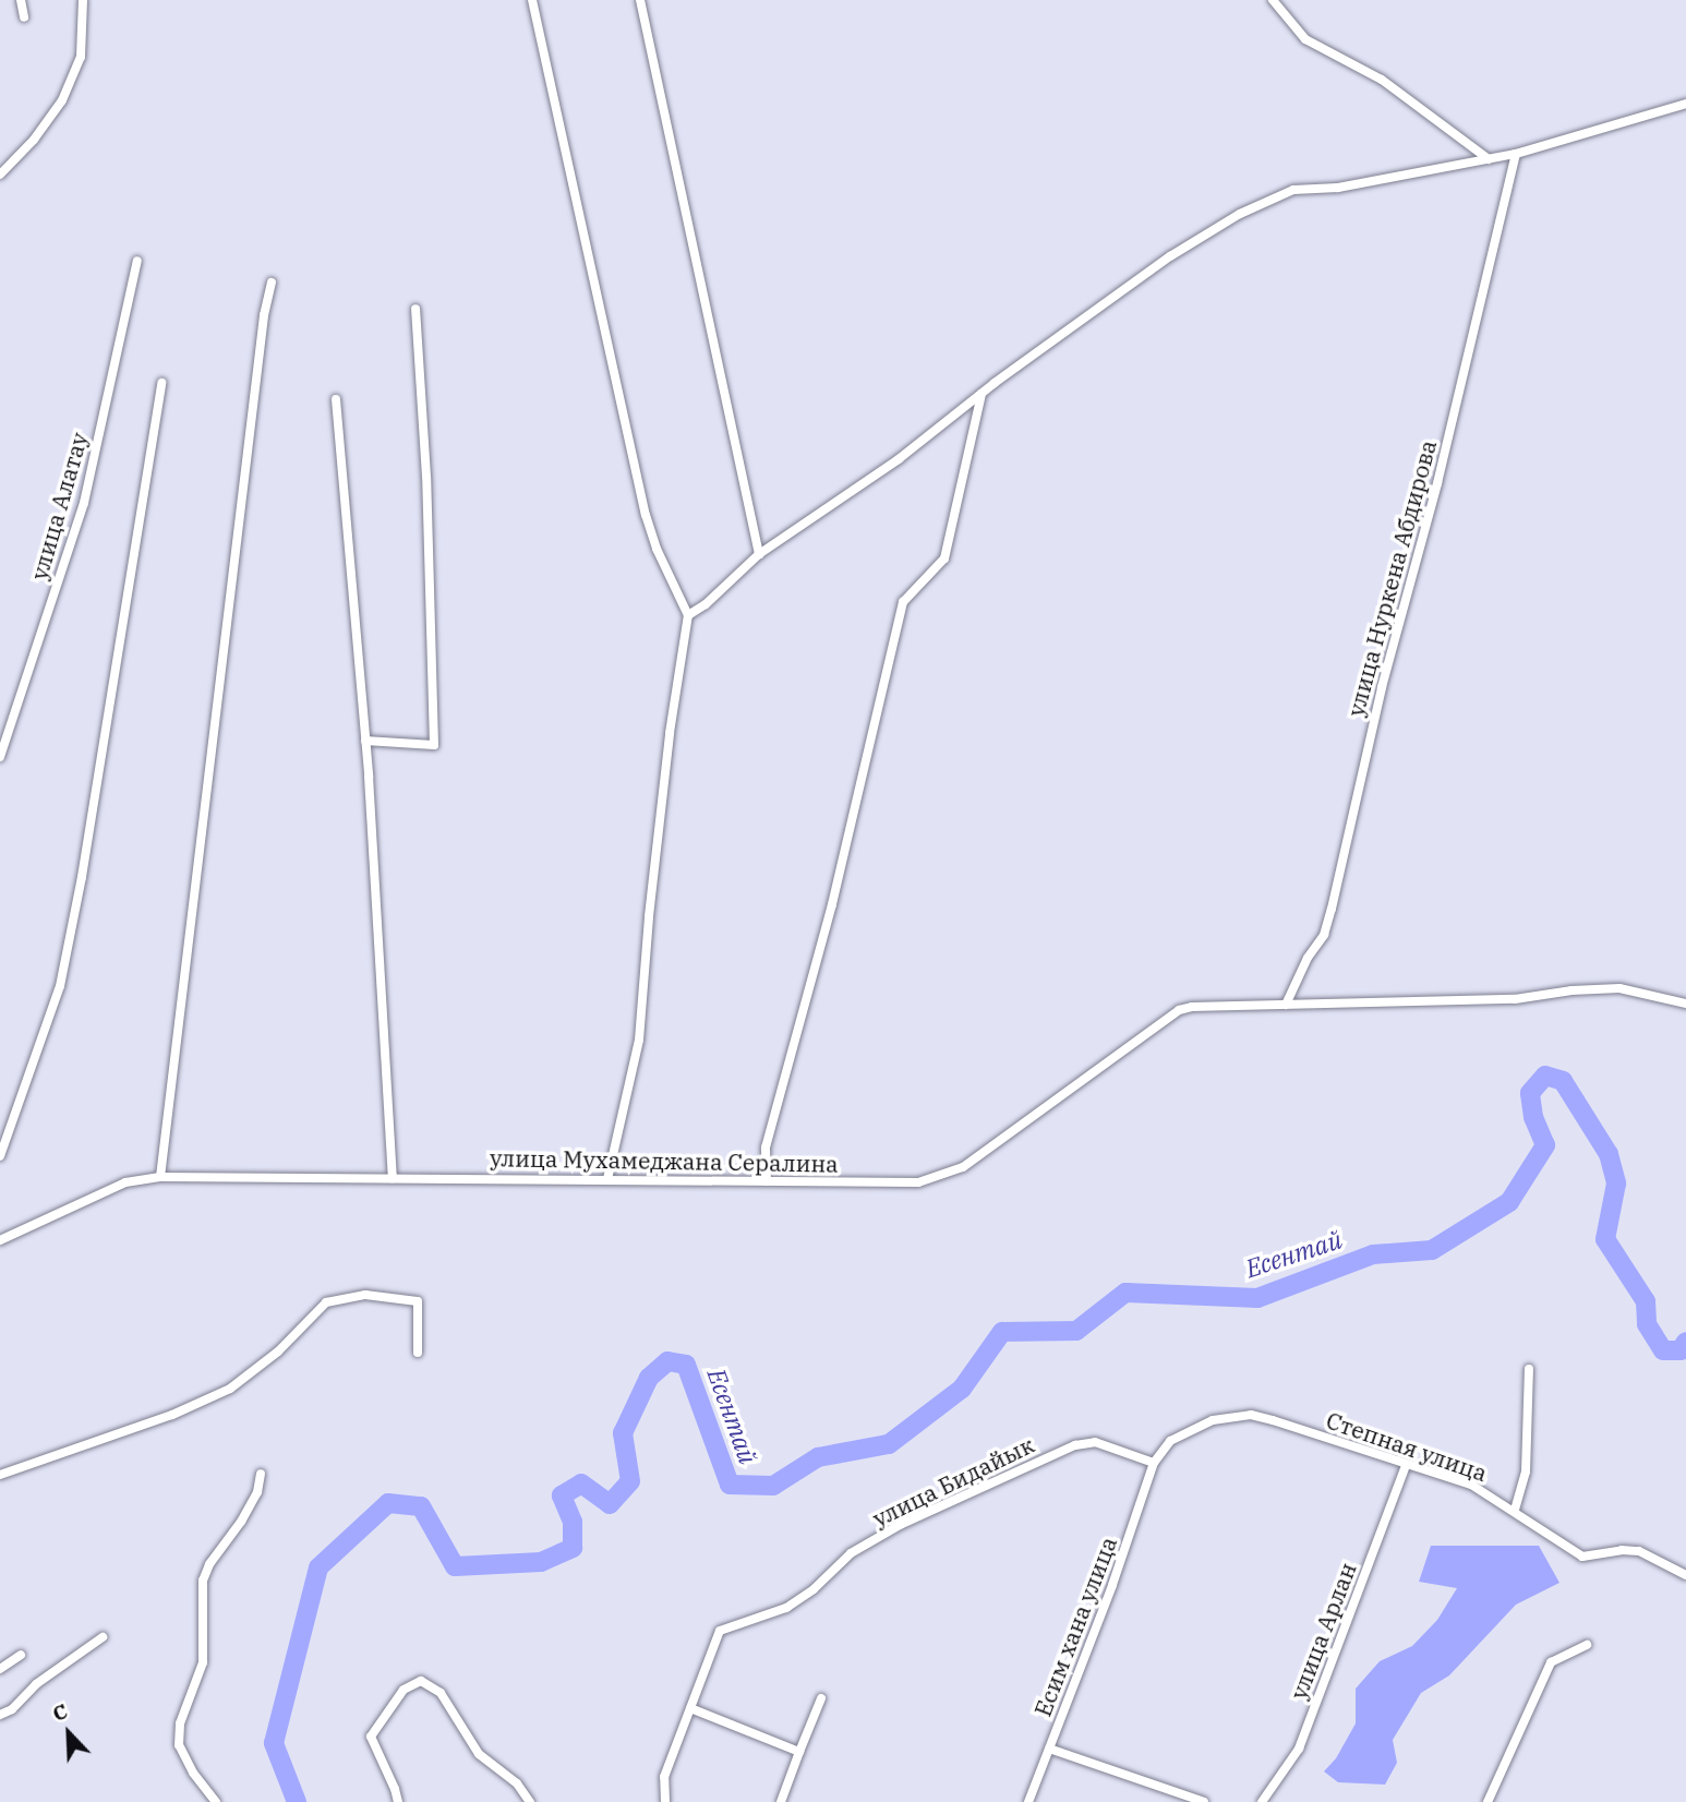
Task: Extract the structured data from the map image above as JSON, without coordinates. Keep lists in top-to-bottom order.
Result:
{
  "streets": {
    "street": [
      "улица Алатау",
      "улица Нуркена Абдирова",
      "улица Мухамеджана Сералина",
      "Степная улица",
      "улица Бидайык",
      "Есим хана улица",
      "улица Арлан"
    ]
  },
  "crossings": [
    ["улица Нуркена Абдирова", "улица Мухамеджана Сералина"],
    ["Степная улица", "улица Бидайык"],
    ["Степная улица", "Есим хана улица"],
    ["Степная улица", "улица Арлан"],
    ["улица Бидайык", "Есим хана улица"]
  ],
  "water": ["Есентай"],
  "north": "top left"
}
